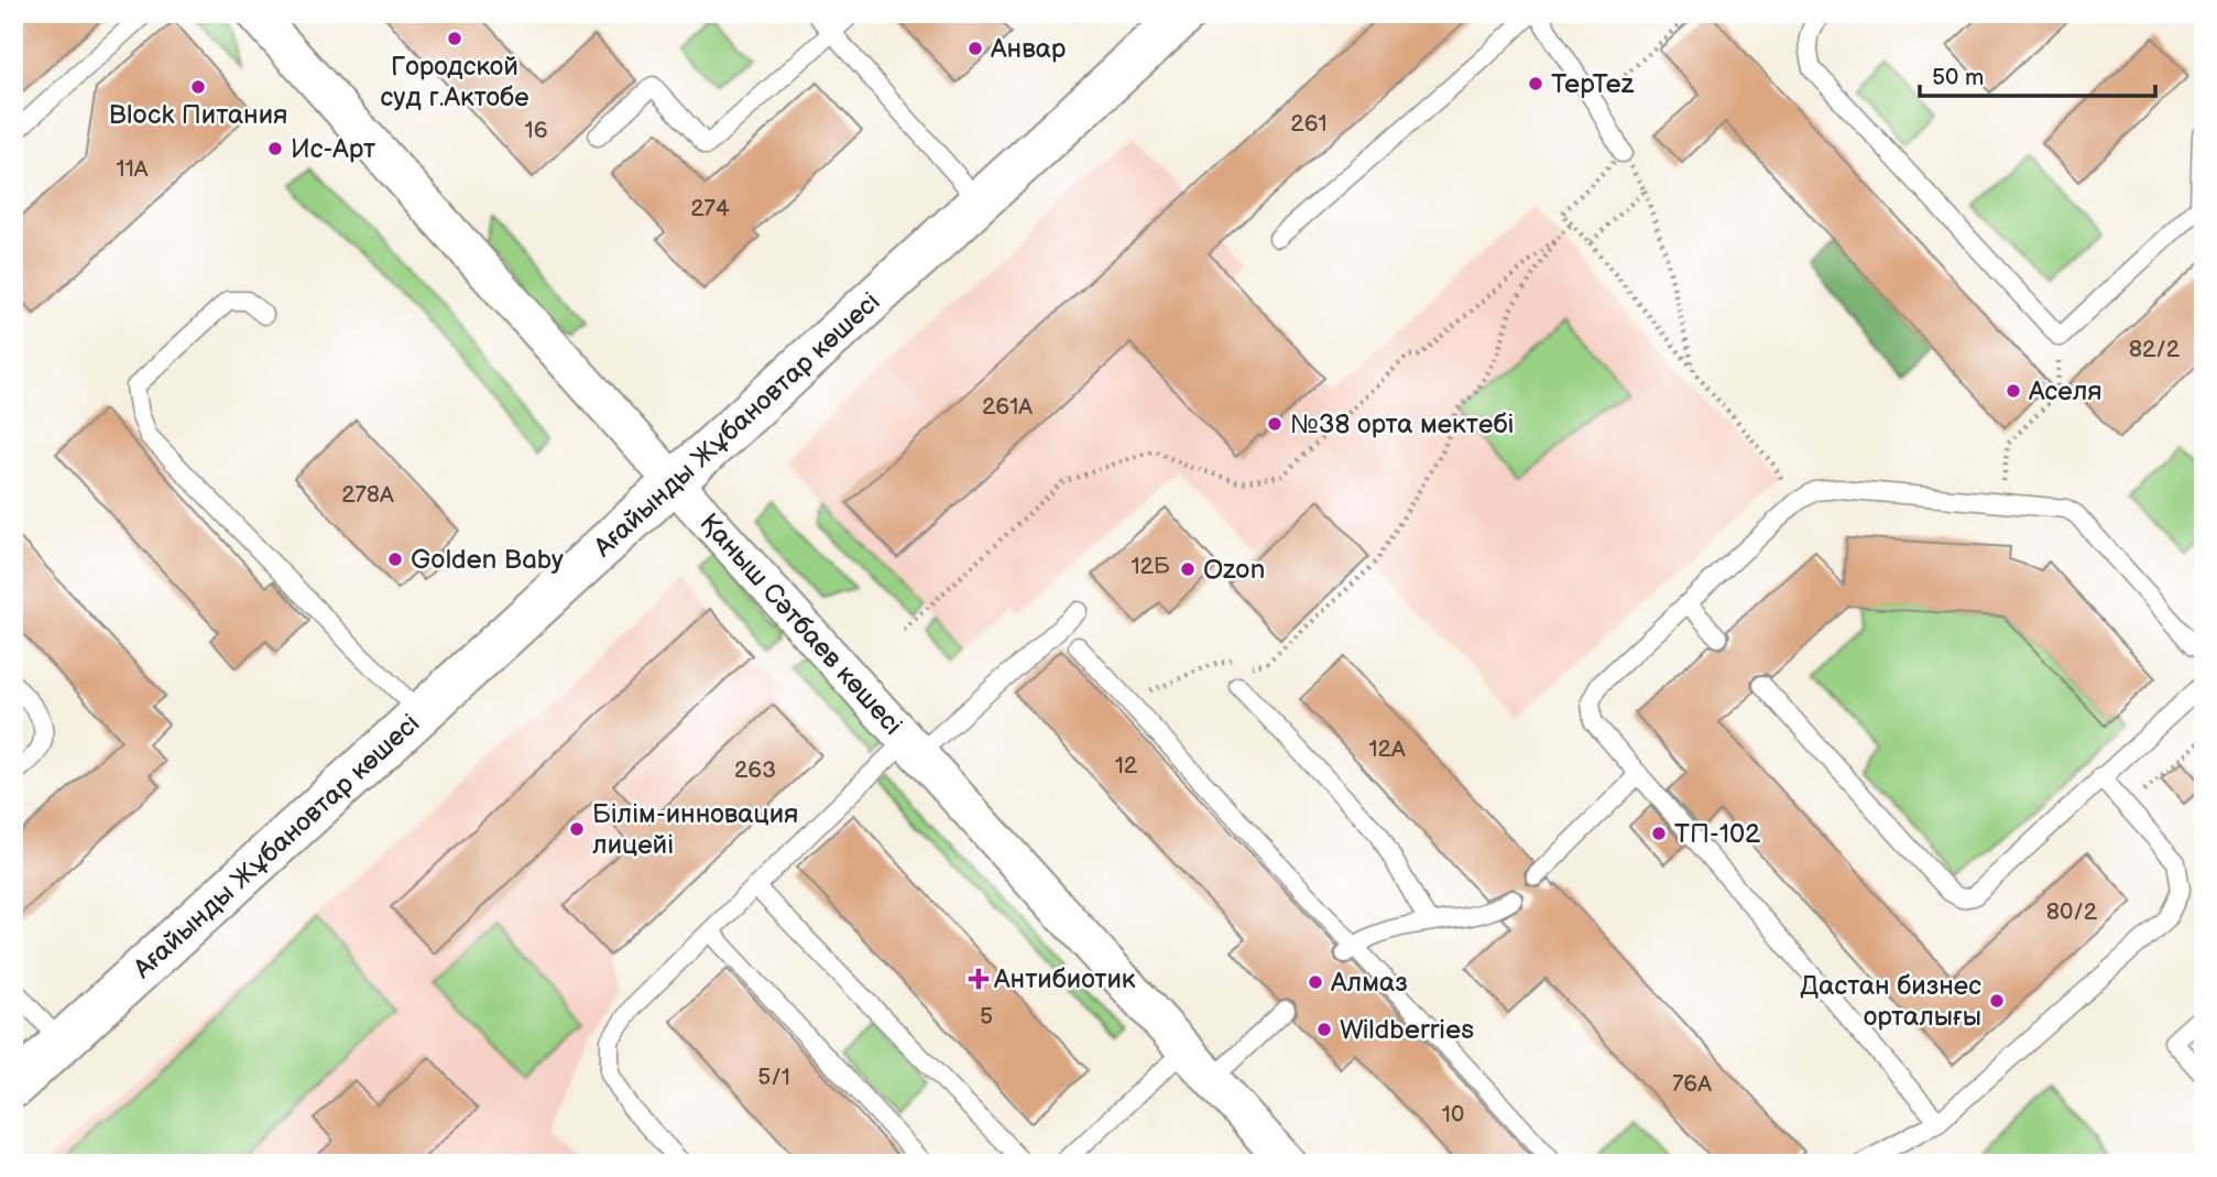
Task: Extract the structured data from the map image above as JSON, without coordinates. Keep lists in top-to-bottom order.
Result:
{
  "streets": {
    "street": ["Ағайынды Жұбановтар көшесі", "Қаныш Сәтбаев көшесі"]
  },
  "crossings": [
    ["Ағайынды Жұбановтар көшесі", "Қаныш Сәтбаев көшесі"]
  ],
  "places": {
    "other": [
      "Городской суд г.Актобе",
      "Анвар",
      "TepTez",
      "Block Питания",
      "Ис-Арт",
      "Аселя",
      "№38 орта мектебі",
      "Golden Baby",
      "Ozon",
      "Білім-инновация лицейі",
      "ТП-102",
      "Алмаз",
      "Дастан бизнес орталығы",
      "Wildberries"
    ],
    "health": ["Антибиотик"]
  },
  "house_numbers": [
    "261",
    "16",
    "11А",
    "274",
    "82/2",
    "261А",
    "278А",
    "12Б",
    "12А",
    "12",
    "263",
    "80/2",
    "5",
    "5/1",
    "76А",
    "10"
  ],
  "scale_bar": "50 m"
}
